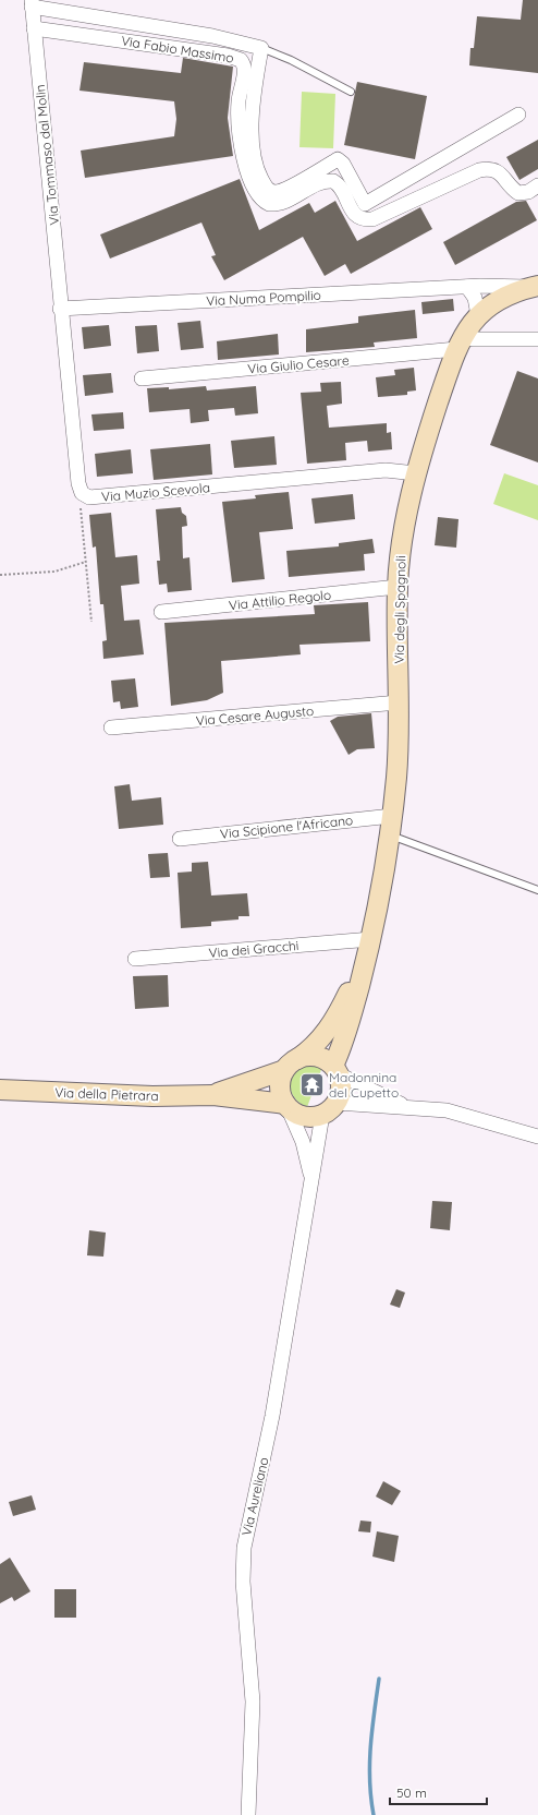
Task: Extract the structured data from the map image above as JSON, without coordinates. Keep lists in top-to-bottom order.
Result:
{
  "streets": {
    "street": [
      "Via Fabio Massimo",
      "Via Tommaso dal Molin",
      "Via Numa Pompilio",
      "Via Giulio Cesare",
      "Via Muzio Scevola",
      "Via Attilio Regolo",
      "Via degli Spagnoli",
      "Via Cesare Augusto",
      "Via Scipione l'Africano",
      "Via dei Gracchi",
      "Via della Pietrara",
      "Via Aureliano"
    ]
  },
  "crossings": [
    ["Via Fabio Massimo", "Via Tommaso dal Molin"],
    ["Via Tommaso dal Molin", "Via Numa Pompilio"],
    ["Via Tommaso dal Molin", "Via Muzio Scevola"],
    ["Via Numa Pompilio", "Via Muzio Scevola"],
    ["Via Numa Pompilio", "Via degli Spagnoli"],
    ["Via Giulio Cesare", "Via degli Spagnoli"],
    ["Via Muzio Scevola", "Via degli Spagnoli"],
    ["Via Attilio Regolo", "Via degli Spagnoli"],
    ["Via degli Spagnoli", "Via Cesare Augusto"],
    ["Via degli Spagnoli", "Via Scipione l'Africano"],
    ["Via degli Spagnoli", "Via dei Gracchi"],
    ["Via degli Spagnoli", "Via della Pietrara"],
    ["Via dei Gracchi", "Via della Pietrara"],
    ["Via della Pietrara", "Via Aureliano"]
  ],
  "places": {
    "temple": ["Madonnina del Cupetto"]
  },
  "scale_bar": "50 m"
}
